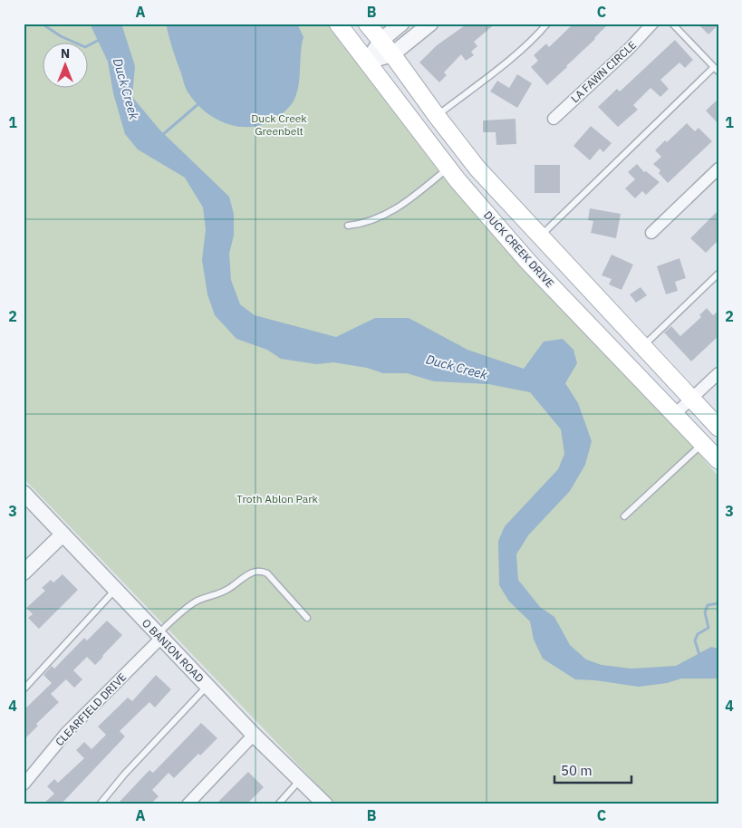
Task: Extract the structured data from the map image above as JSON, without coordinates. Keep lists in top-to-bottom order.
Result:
{
  "streets": {
    "main road": ["DUCK CREEK DRIVE"],
    "street": ["LA FAWN CIRCLE", "O BANION ROAD", "CLEARFIELD DRIVE"]
  },
  "crossings": [
    ["O BANION ROAD", "CLEARFIELD DRIVE"]
  ],
  "water": ["Duck Creek"],
  "parks": ["Duck Creek Greenbelt", "Troth Ablon Park"],
  "scale_bar": "50 m",
  "north": "top",
  "grid": {
    "columns": ["A", "B", "C"],
    "rows": [
      "1",
      "2",
      "3",
      "4"
    ]
  }
}
